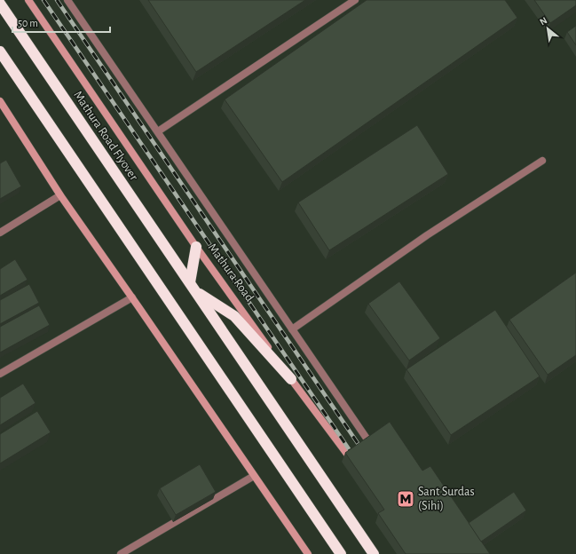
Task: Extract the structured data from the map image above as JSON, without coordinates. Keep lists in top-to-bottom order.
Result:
{
  "streets": {
    "highway": ["Mathura Road Flyover"],
    "main road": ["Mathura Road"]
  },
  "places": {
    "metro station": ["Sant Surdas (Sihi)"]
  },
  "scale_bar": "50 m",
  "north": "top left"
}
